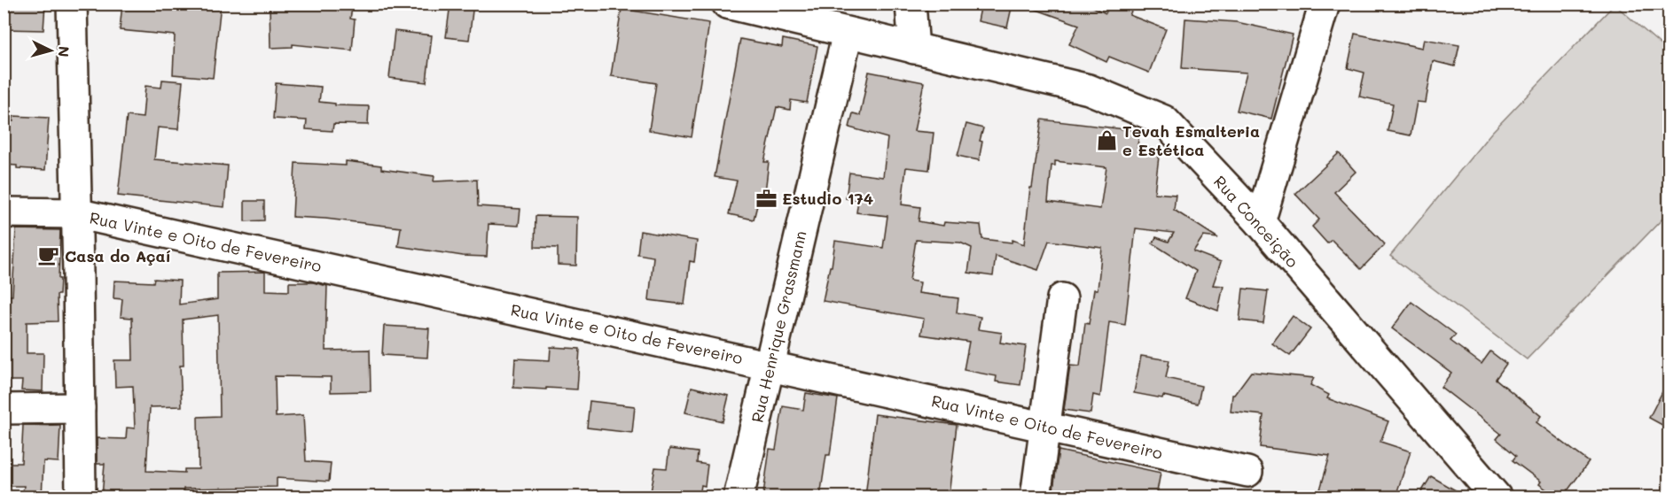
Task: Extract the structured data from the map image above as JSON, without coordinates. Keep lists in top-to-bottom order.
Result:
{
  "streets": {
    "street": ["Rua Conceição", "Rua Vinte e Oito de Fevereiro", "Rua Henrique Grassmann"]
  },
  "crossings": [
    ["Rua Conceição", "Rua Henrique Grassmann"],
    ["Rua Vinte e Oito de Fevereiro", "Rua Henrique Grassmann"]
  ],
  "places": {
    "shop": ["Tevah Esmalteria e Estética"],
    "office": ["Estudio 174"],
    "cafe": ["Casa do Açaí"]
  },
  "north": "right"
}
